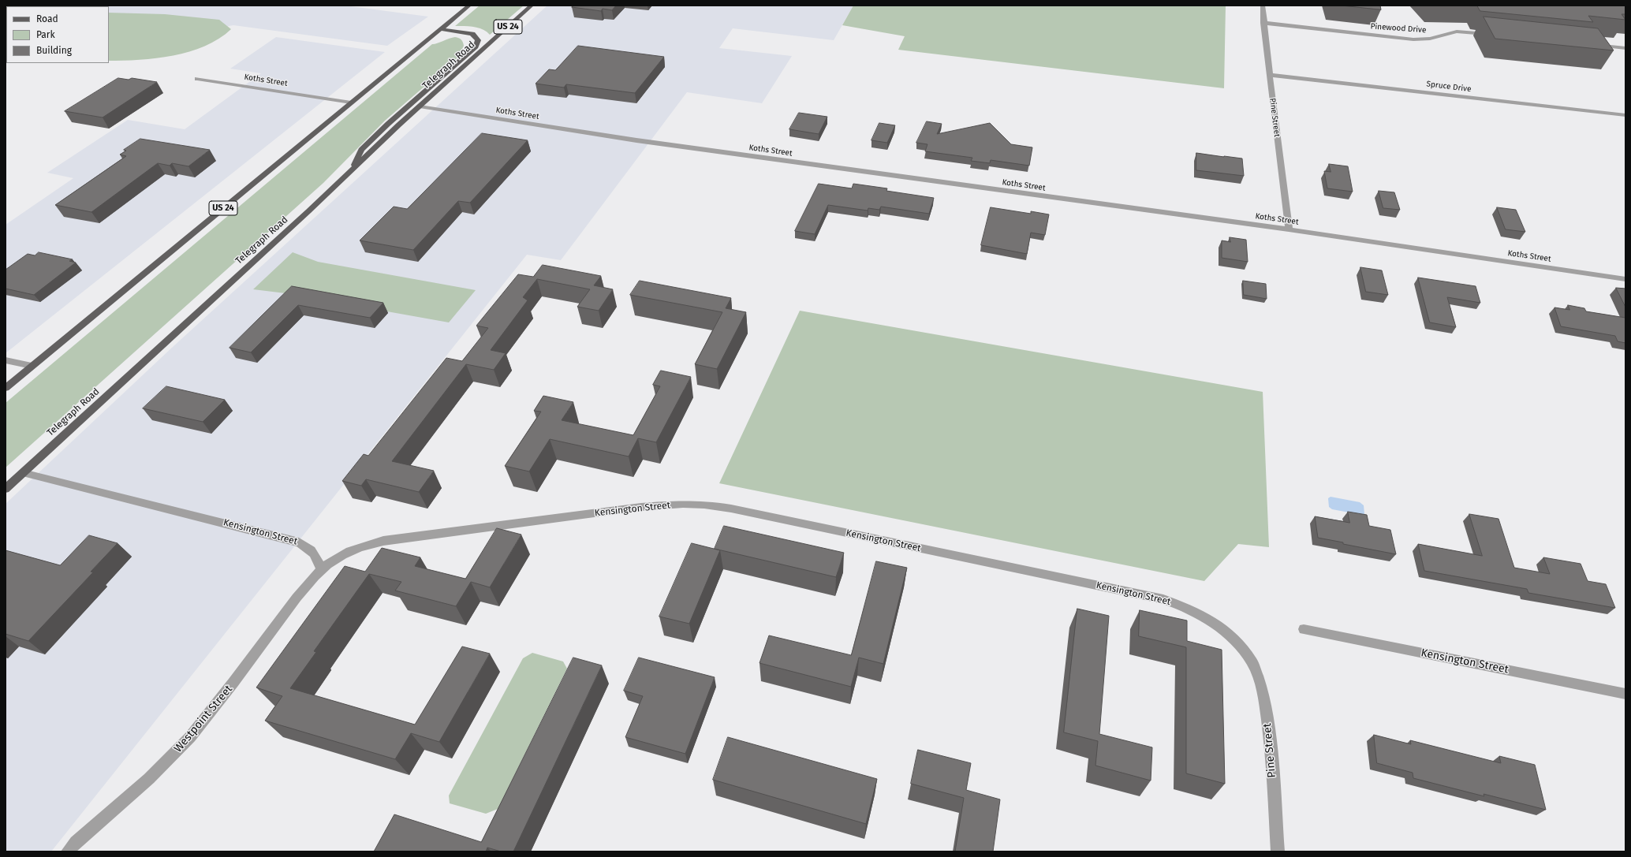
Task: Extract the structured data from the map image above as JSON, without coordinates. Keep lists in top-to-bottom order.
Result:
{
  "streets": {
    "main road": ["US 24", "Telegraph Road"],
    "street": [
      "Pinewood Drive",
      "Koths Street",
      "Spruce Drive",
      "Pine Street",
      "Kensington Street",
      "Westpoint Street"
    ]
  },
  "crossings": [
    ["US 24", "Koths Street"],
    ["Pinewood Drive", "Pine Street"],
    ["Telegraph Road", "Koths Street"],
    ["Telegraph Road", "Kensington Street"],
    ["Koths Street", "Pine Street"],
    ["Spruce Drive", "Pine Street"],
    ["Pine Street", "Kensington Street"],
    ["Kensington Street", "Westpoint Street"]
  ],
  "legend": ["Road", "Park", "Building"]
}
